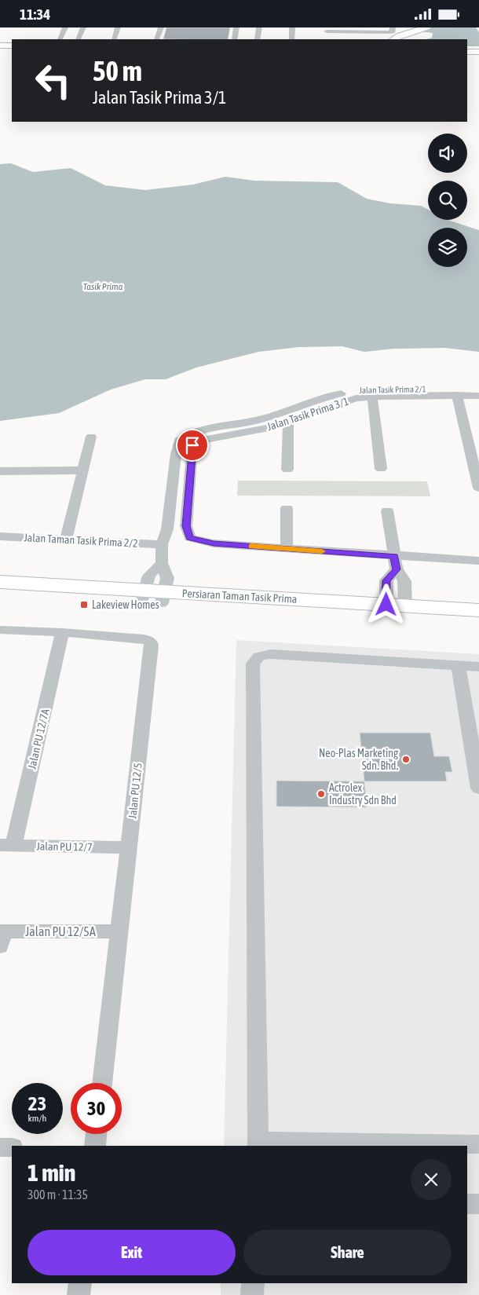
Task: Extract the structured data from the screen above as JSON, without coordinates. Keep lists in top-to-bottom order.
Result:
{
  "streets": {
    "main road": ["Persiaran Taman Tasik Prima"],
    "street": [
      "Jalan Tasik Prima 2/1",
      "Jalan Tasik Prima 3/1",
      "Jalan Taman Tasik Prima 2/2",
      "Jalan PU 12/7A",
      "Jalan PU 12/5",
      "Jalan PU 12/7",
      "Jalan PU 12/5A"
    ]
  },
  "crossings": [
    ["Jalan Tasik Prima 2/1", "Jalan Taman Tasik Prima 2/2"],
    ["Jalan Tasik Prima 2/1", "Persiaran Taman Tasik Prima"],
    ["Jalan PU 12/7A", "Jalan PU 12/5"],
    ["Jalan PU 12/7A", "Jalan PU 12/7"],
    ["Jalan PU 12/5", "Jalan PU 12/7"],
    ["Jalan PU 12/5", "Jalan PU 12/5A"]
  ],
  "water": ["Tasik Prima"],
  "places": {
    "transit": ["Lakeview Homes"],
    "other": ["Neo-Plas Marketing Sdn. Bhd.", "Actrolex Industry Sdn Bhd"]
  },
  "page": {
    "status": "11:34",
    "turn": ["50 m", "Jalan Tasik Prima 3/1"],
    "speed": "23 km/h",
    "limit": "30",
    "heading": ["1 min", "300 m · 11:35"],
    "buttons": ["Exit", "Share"]
  }
}
